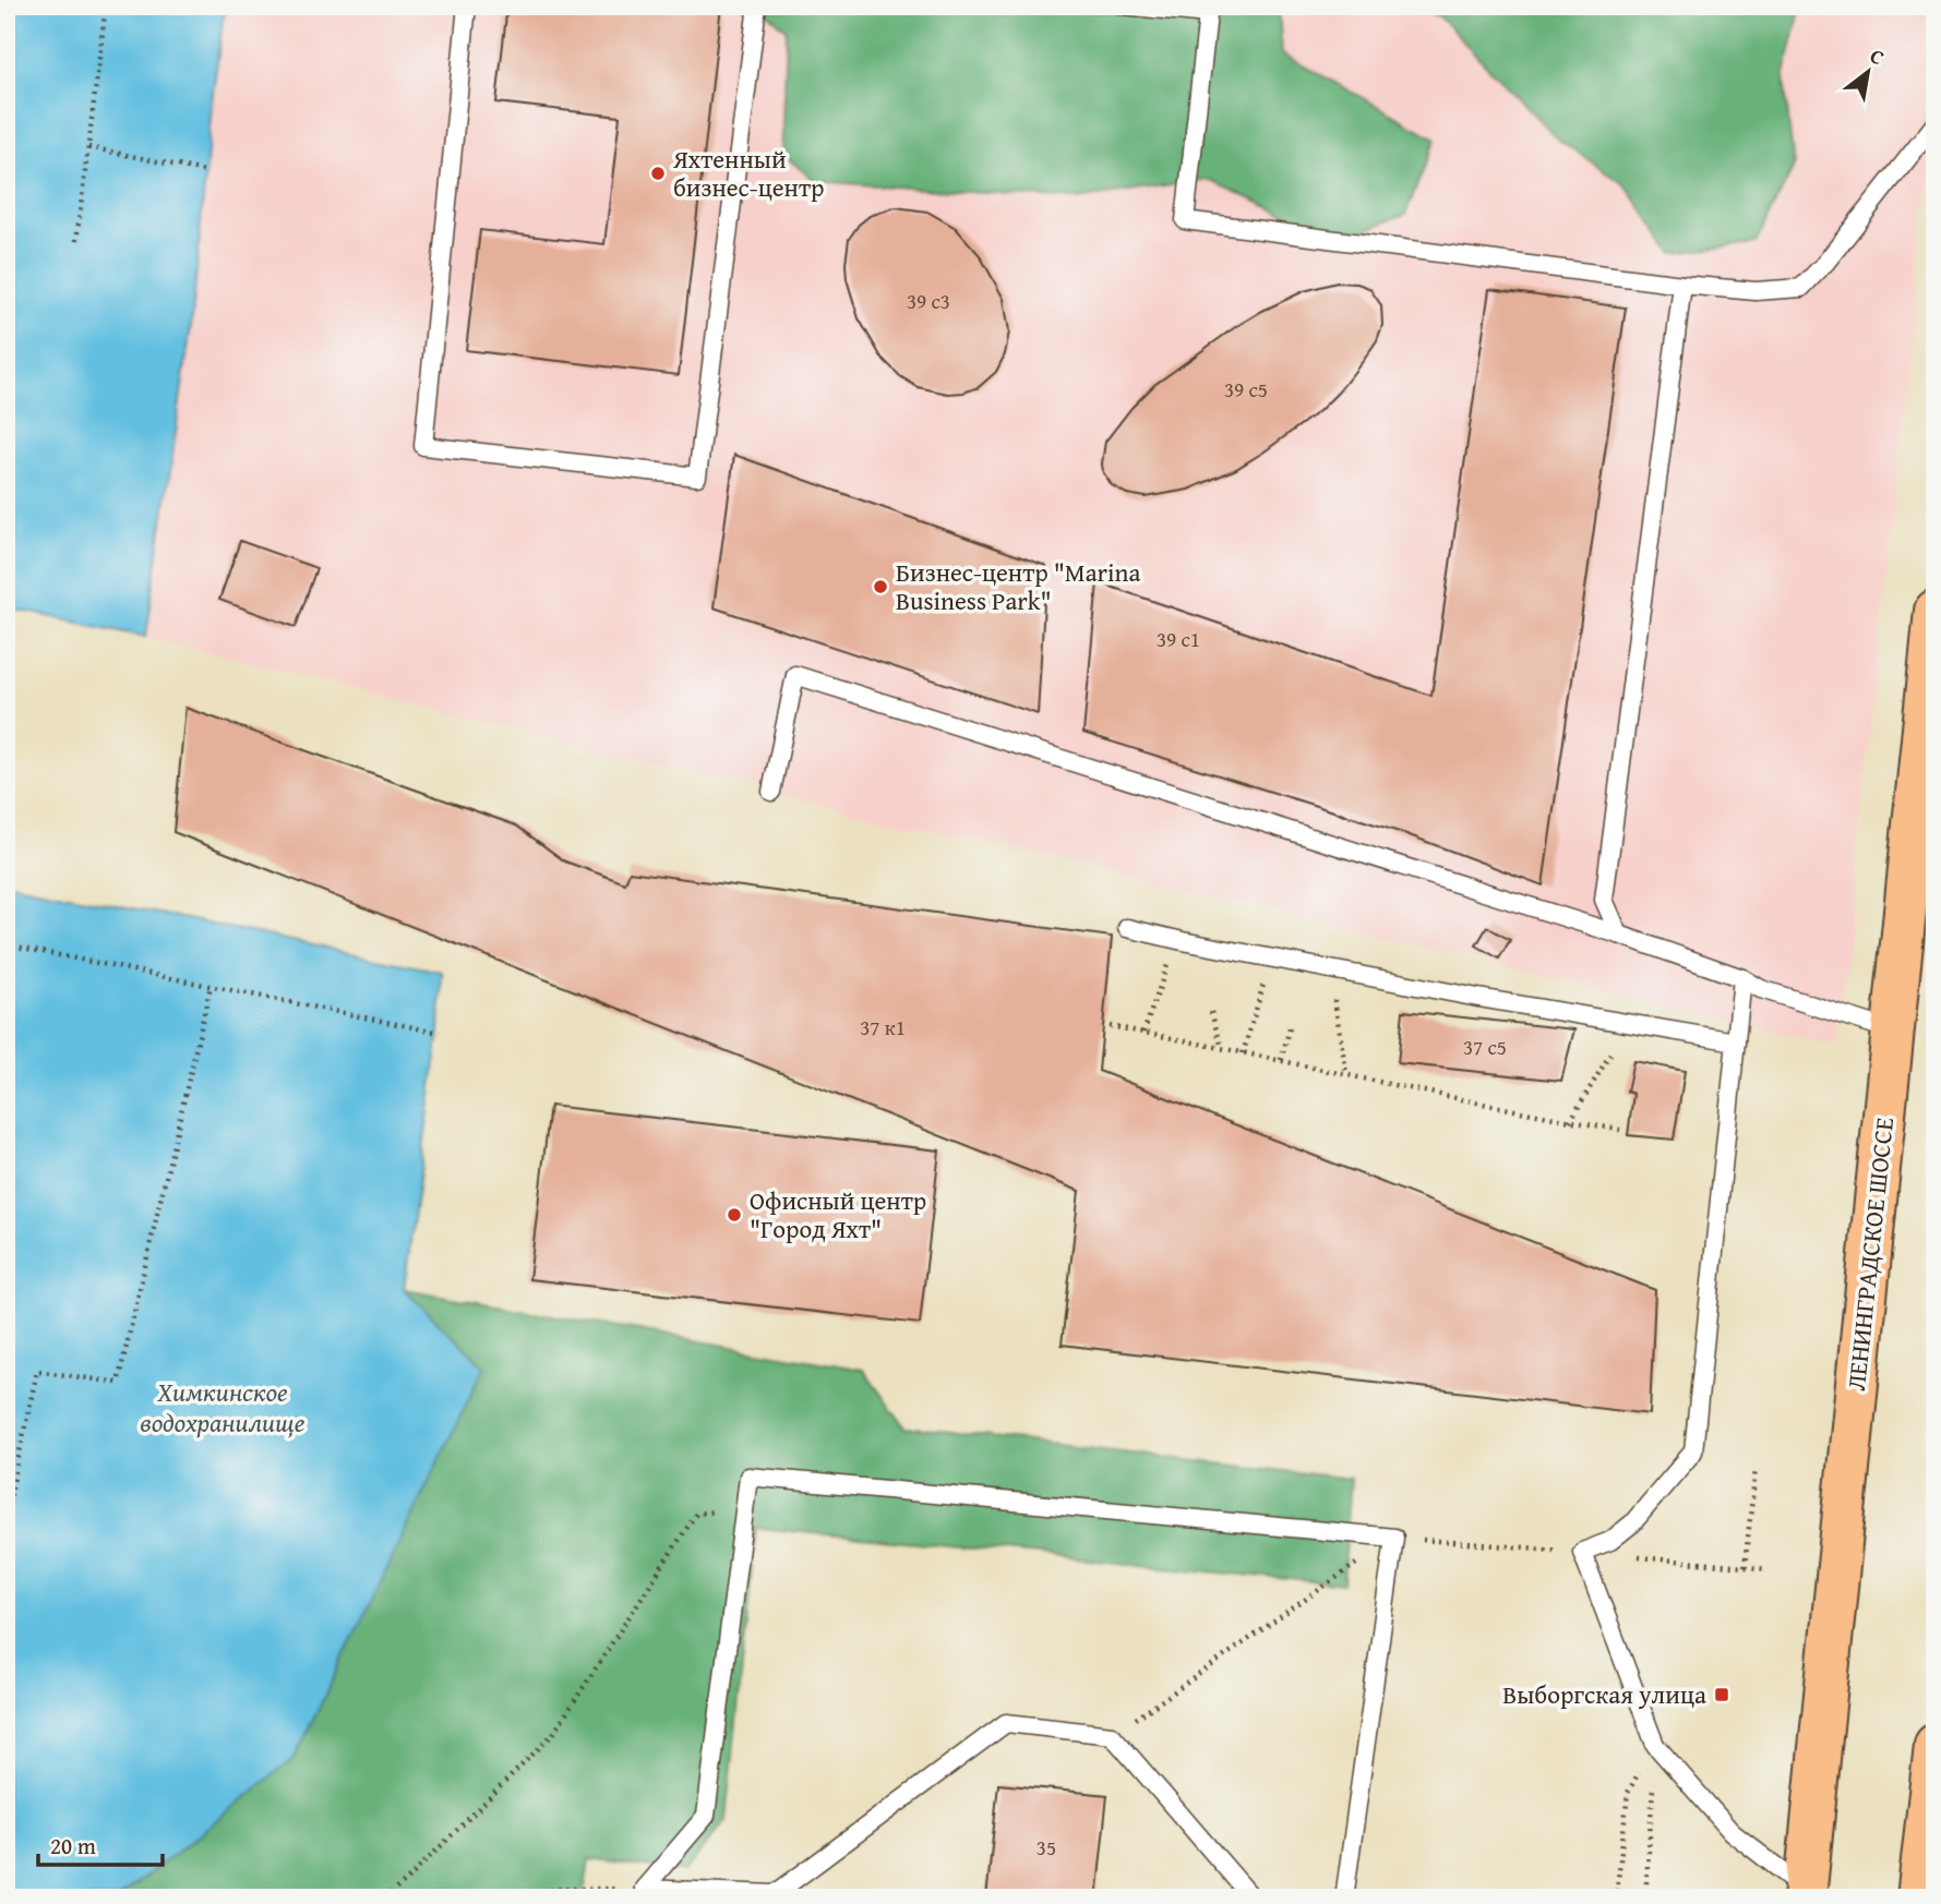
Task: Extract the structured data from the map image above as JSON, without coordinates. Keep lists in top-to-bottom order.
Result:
{
  "streets": {
    "main road": ["ЛЕНИНГРАДСКОЕ ШОССЕ"]
  },
  "water": ["Химкинское водохранилище"],
  "places": {
    "other": ["Яхтенный бизнес-центр", "Бизнес-центр \"Marina Business Park\"", "Офисный центр \"Город Яхт\""],
    "transit": ["Выборгская улица"]
  },
  "house_numbers": [
    "39 с3",
    "39 с5",
    "39 с1",
    "37 к1",
    "37 с5",
    "35"
  ],
  "scale_bar": "20 m",
  "north": "top right"
}
